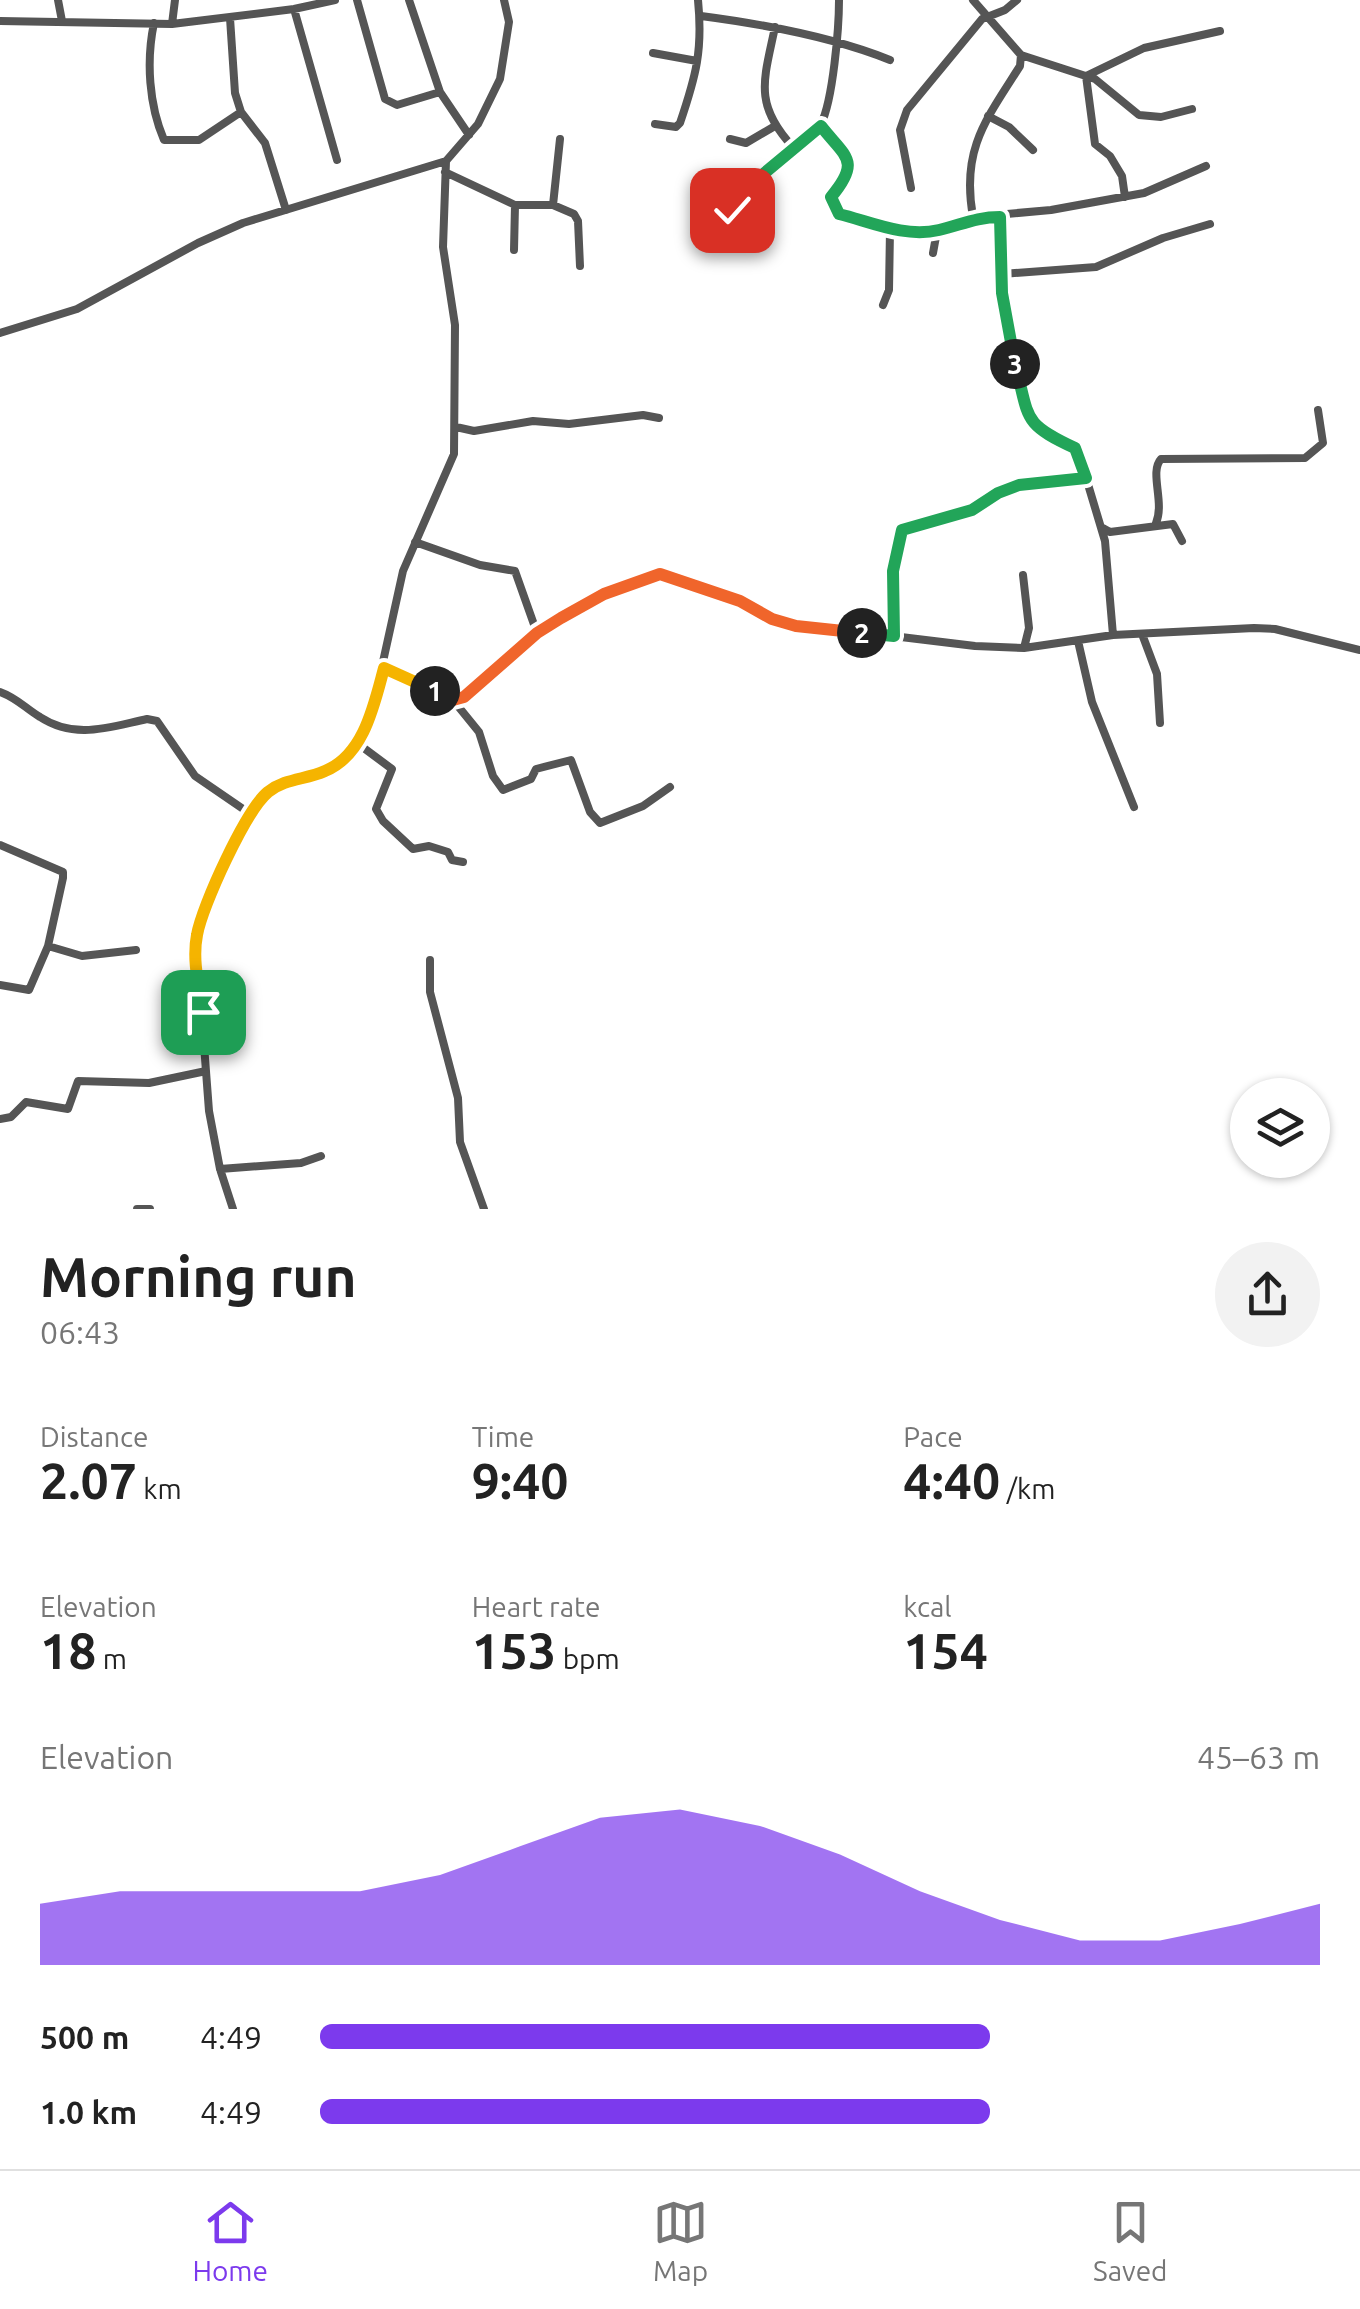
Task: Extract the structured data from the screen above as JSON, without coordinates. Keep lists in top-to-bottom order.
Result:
{
  "page": {
    "pins": ["3", "2", "1"],
    "heading": ["Morning run", "06:43"],
    "stats": [
      ["Distance", "2.07 km"],
      ["Time", "9:40"],
      ["Pace", "4:40 /km"],
      ["Elevation", "18 m"],
      ["Heart rate", "153 bpm"],
      ["kcal", "154"]
    ],
    "chart": ["Elevation", "45–63 m"],
    "list": [
      {
        "name": "500 m",
        "note": "4:49"
      },
      {
        "name": "1.0 km",
        "note": "4:49"
      }
    ],
    "tabs": ["Home", "Map", "Saved"]
  }
}
